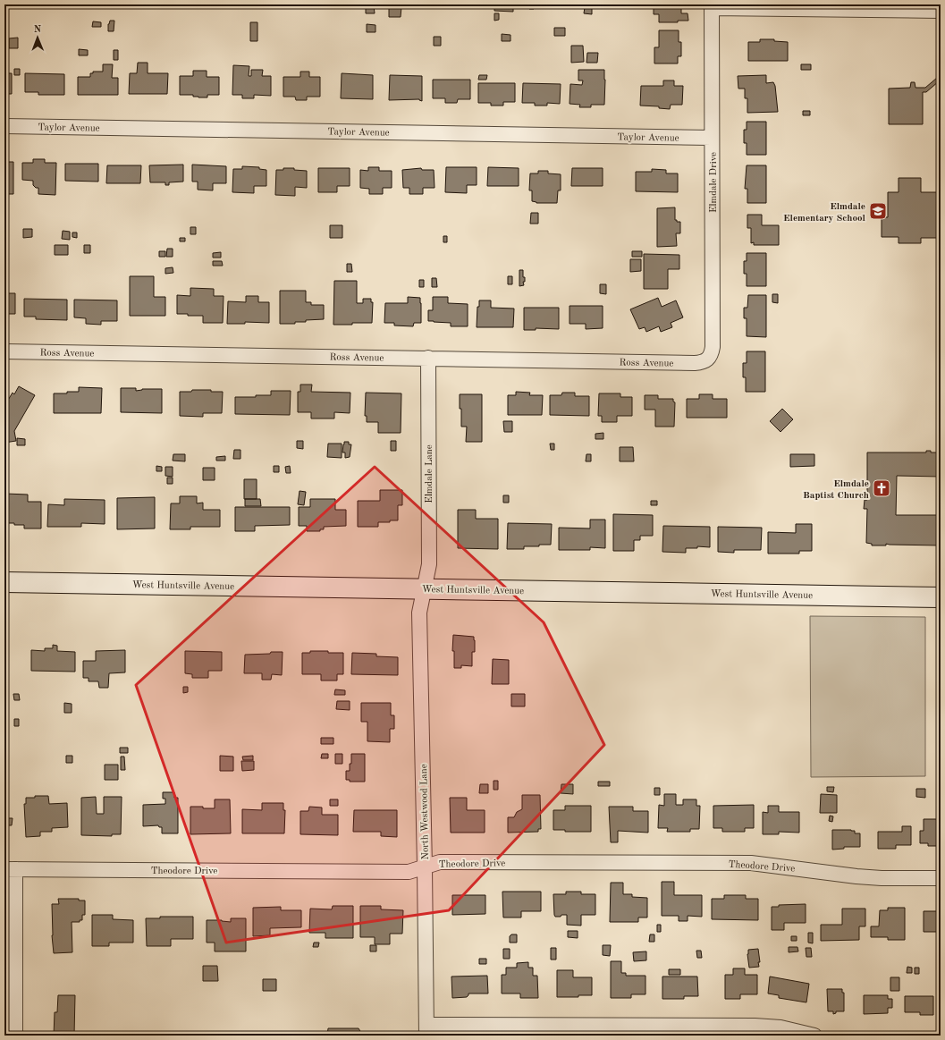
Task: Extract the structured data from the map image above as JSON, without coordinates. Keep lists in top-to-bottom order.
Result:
{
  "streets": {
    "main road": ["West Huntsville Avenue"],
    "street": [
      "Taylor Avenue",
      "Elmdale Drive",
      "Ross Avenue",
      "Elmdale Lane",
      "North Westwood Lane",
      "Theodore Drive"
    ]
  },
  "crossings": [
    ["Taylor Avenue", "Elmdale Drive"],
    ["Elmdale Drive", "Ross Avenue"],
    ["Ross Avenue", "Elmdale Lane"],
    ["Elmdale Lane", "West Huntsville Avenue"],
    ["Elmdale Lane", "North Westwood Lane"],
    ["West Huntsville Avenue", "North Westwood Lane"],
    ["North Westwood Lane", "Theodore Drive"]
  ],
  "places": {
    "school or university": ["Elmdale Elementary School"],
    "church": ["Elmdale Baptist Church"]
  },
  "north": "top"
}
